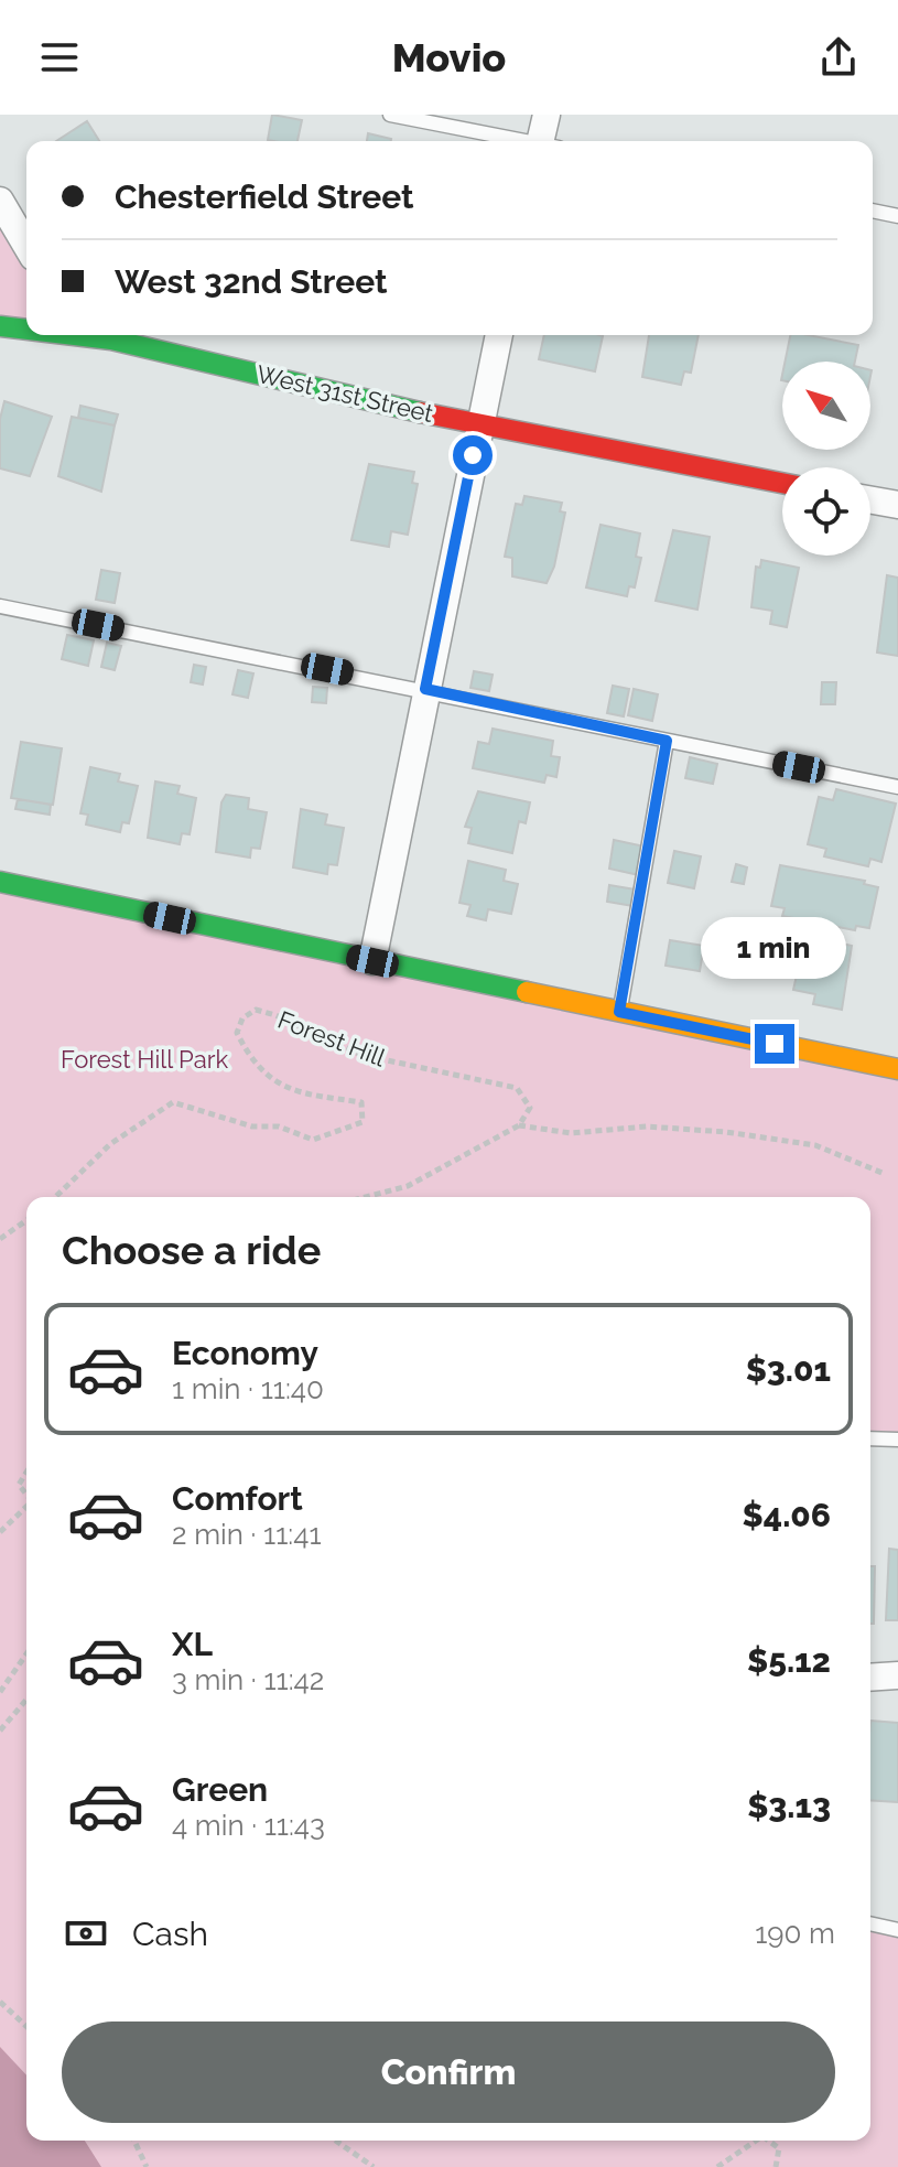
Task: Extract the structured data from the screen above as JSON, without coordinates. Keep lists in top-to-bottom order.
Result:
{
  "streets": {
    "street": ["West 31st Street"],
    "path": ["Forest Hill"]
  },
  "parks": ["Forest Hill Park"],
  "north": "top left",
  "page": {
    "header": "Movio",
    "banner": ["Chesterfield Street", "West 32nd Street"],
    "bubble": "1 min",
    "heading": "Choose a ride",
    "list": [
      {
        "name": "Economy",
        "note": "1 min · 11:40",
        "value": "$3.01"
      },
      {
        "name": "Comfort",
        "note": "2 min · 11:41",
        "value": "$4.06"
      },
      {
        "name": "XL",
        "note": "3 min · 11:42",
        "value": "$5.12"
      },
      {
        "name": "Green",
        "note": "4 min · 11:43",
        "value": "$3.13"
      }
    ],
    "pay": ["Cash", "190 m"],
    "buttons": "Confirm"
  }
}
